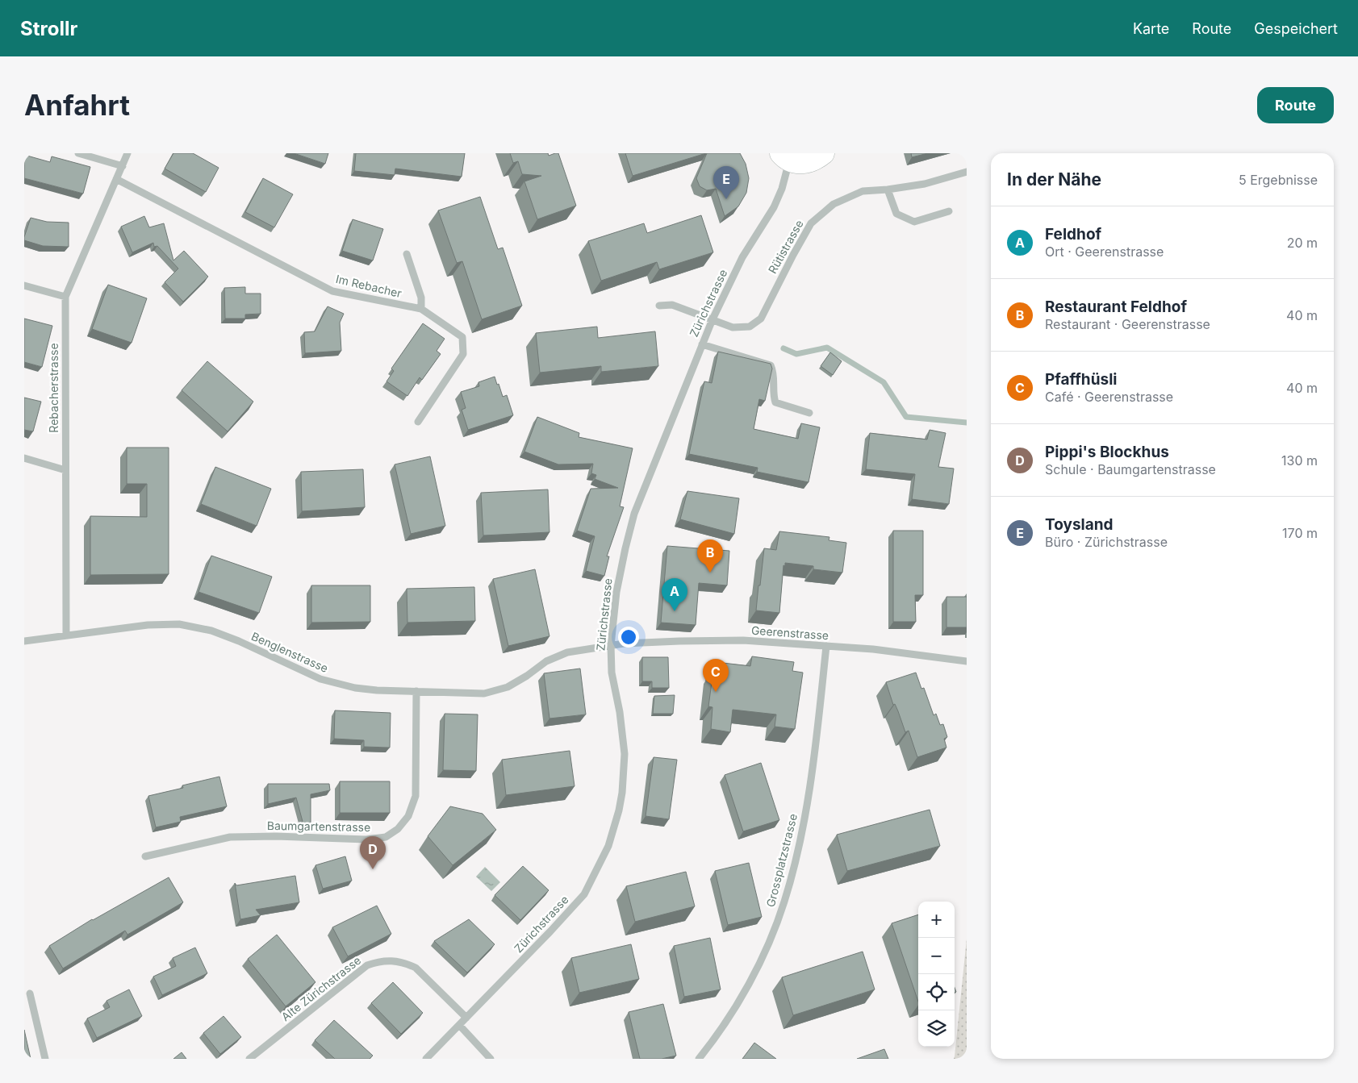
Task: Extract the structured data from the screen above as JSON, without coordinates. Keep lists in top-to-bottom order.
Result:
{
  "streets": {
    "street": [
      "Rütistrasse",
      "Im Rebacher",
      "Zürichstrasse",
      "Rebacherstrasse",
      "Geerenstrasse",
      "Benglenstrasse",
      "Baumgartenstrasse",
      "Grossplatzstrasse",
      "Alte Zürichstrasse"
    ]
  },
  "crossings": [
    ["Rütistrasse", "Zürichstrasse"],
    ["Im Rebacher", "Rebacherstrasse"],
    ["Zürichstrasse", "Geerenstrasse"],
    ["Zürichstrasse", "Benglenstrasse"],
    ["Zürichstrasse", "Alte Zürichstrasse"],
    ["Rebacherstrasse", "Benglenstrasse"],
    ["Geerenstrasse", "Benglenstrasse"],
    ["Geerenstrasse", "Grossplatzstrasse"],
    ["Benglenstrasse", "Baumgartenstrasse"]
  ],
  "page": {
    "header": "Strollr",
    "nav": ["Karte", "Route", "Gespeichert"],
    "buttons": "Route",
    "title": "Anfahrt",
    "heading": ["In der Nähe", "5 Ergebnisse"],
    "pins": [
      "E",
      "B",
      "A",
      "C",
      "D"
    ],
    "list": [
      {
        "mark": "A",
        "name": "Feldhof",
        "note": "Ort · Geerenstrasse",
        "value": "20 m"
      },
      {
        "mark": "B",
        "name": "Restaurant Feldhof",
        "note": "Restaurant · Geerenstrasse",
        "value": "40 m"
      },
      {
        "mark": "C",
        "name": "Pfaffhüsli",
        "note": "Café · Geerenstrasse",
        "value": "40 m"
      },
      {
        "mark": "D",
        "name": "Pippi's Blockhus",
        "note": "Schule · Baumgartenstrasse",
        "value": "130 m"
      },
      {
        "mark": "E",
        "name": "Toysland",
        "note": "Büro · Zürichstrasse",
        "value": "170 m"
      }
    ],
    "map_buttons": ["+", "−"]
  }
}
